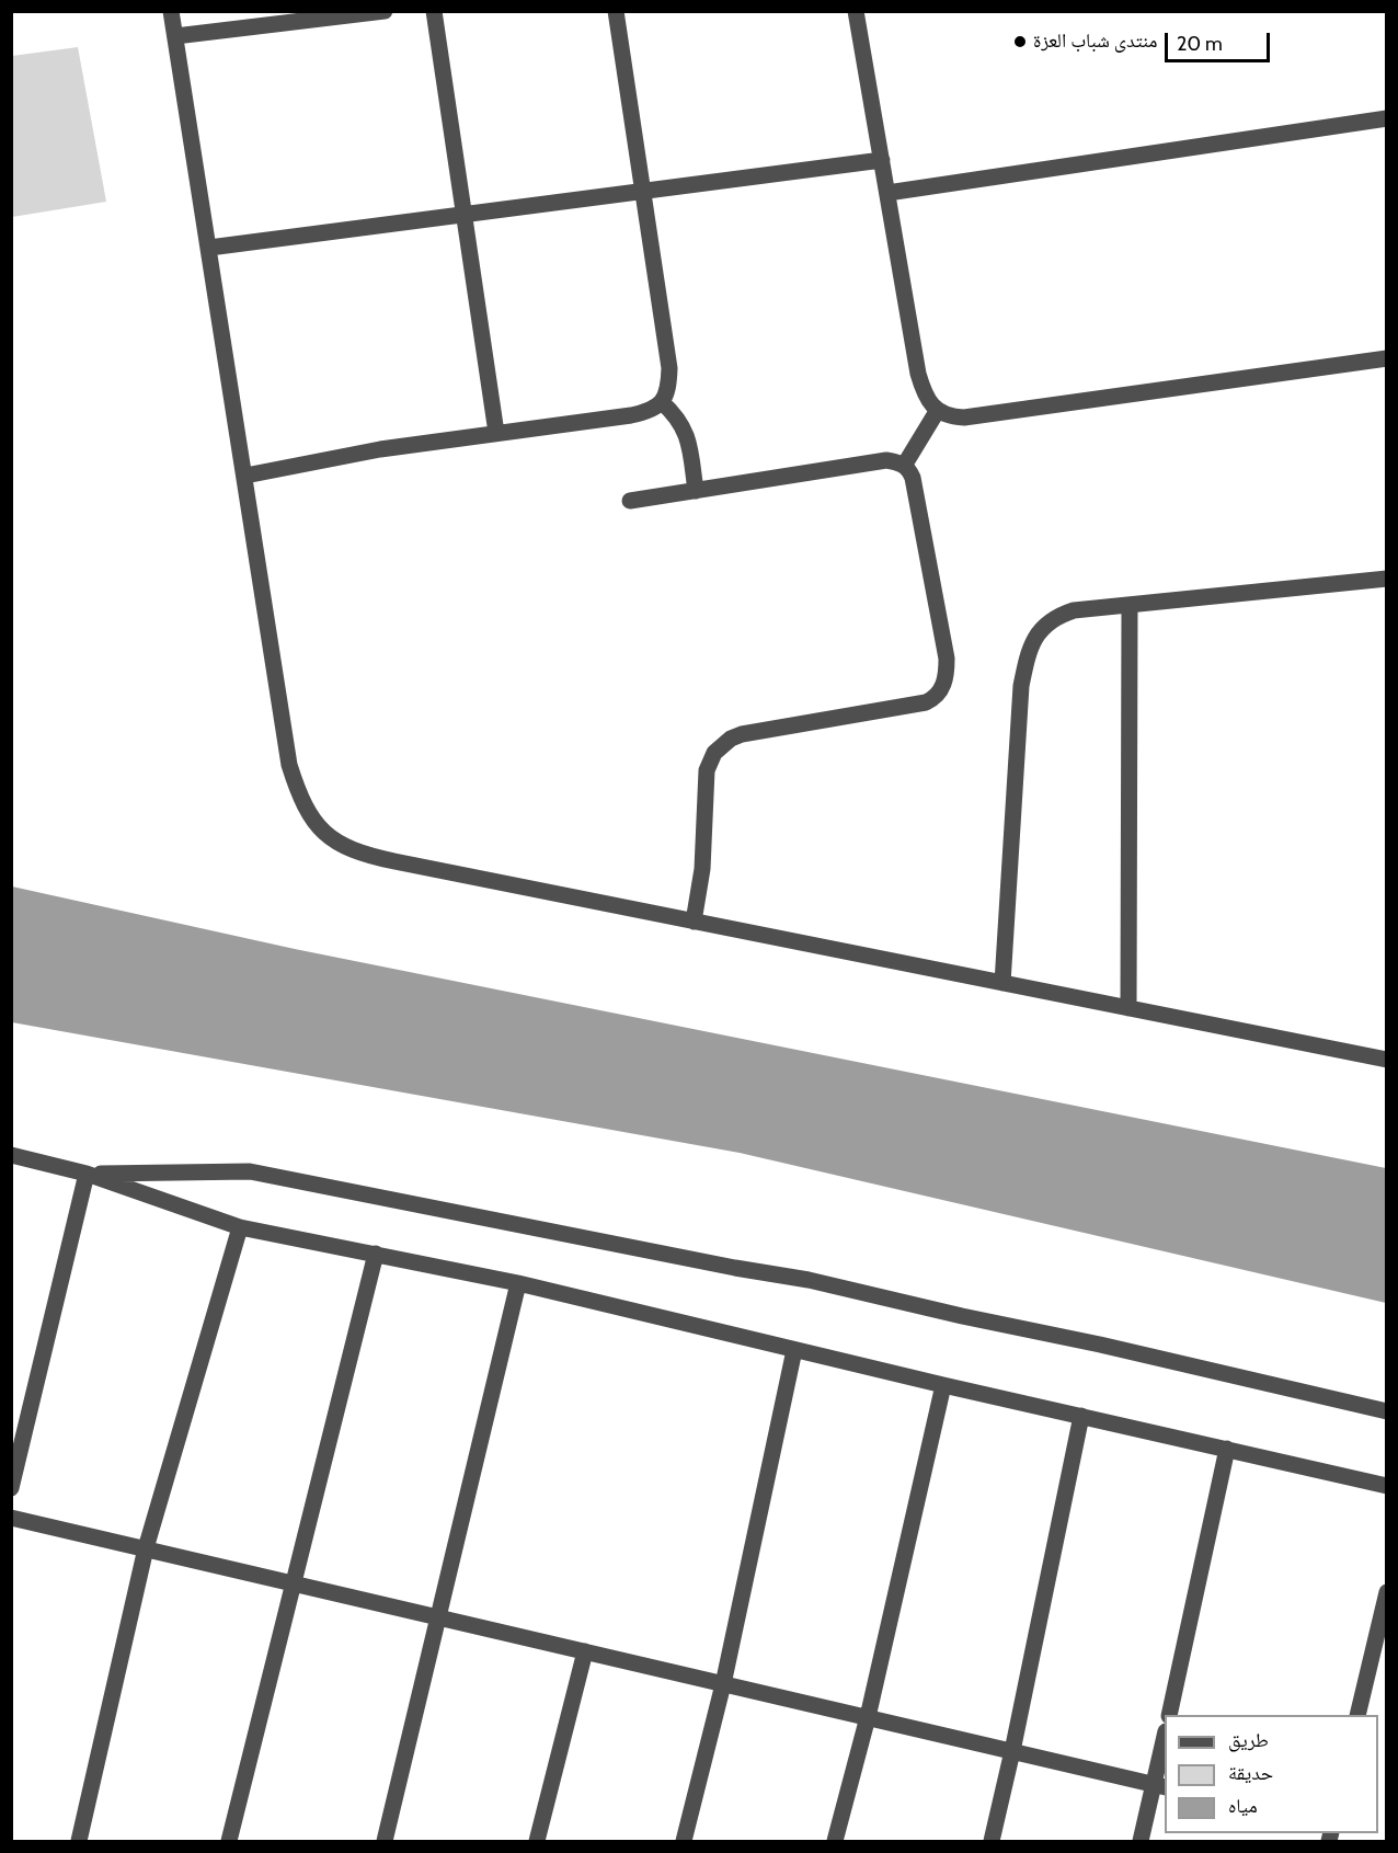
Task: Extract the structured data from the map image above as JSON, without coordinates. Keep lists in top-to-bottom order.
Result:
{
  "places": ["منتدى شباب العزة"],
  "legend": ["طريق", "حديقة", "مياه"],
  "scale_bar": "20 m"
}
